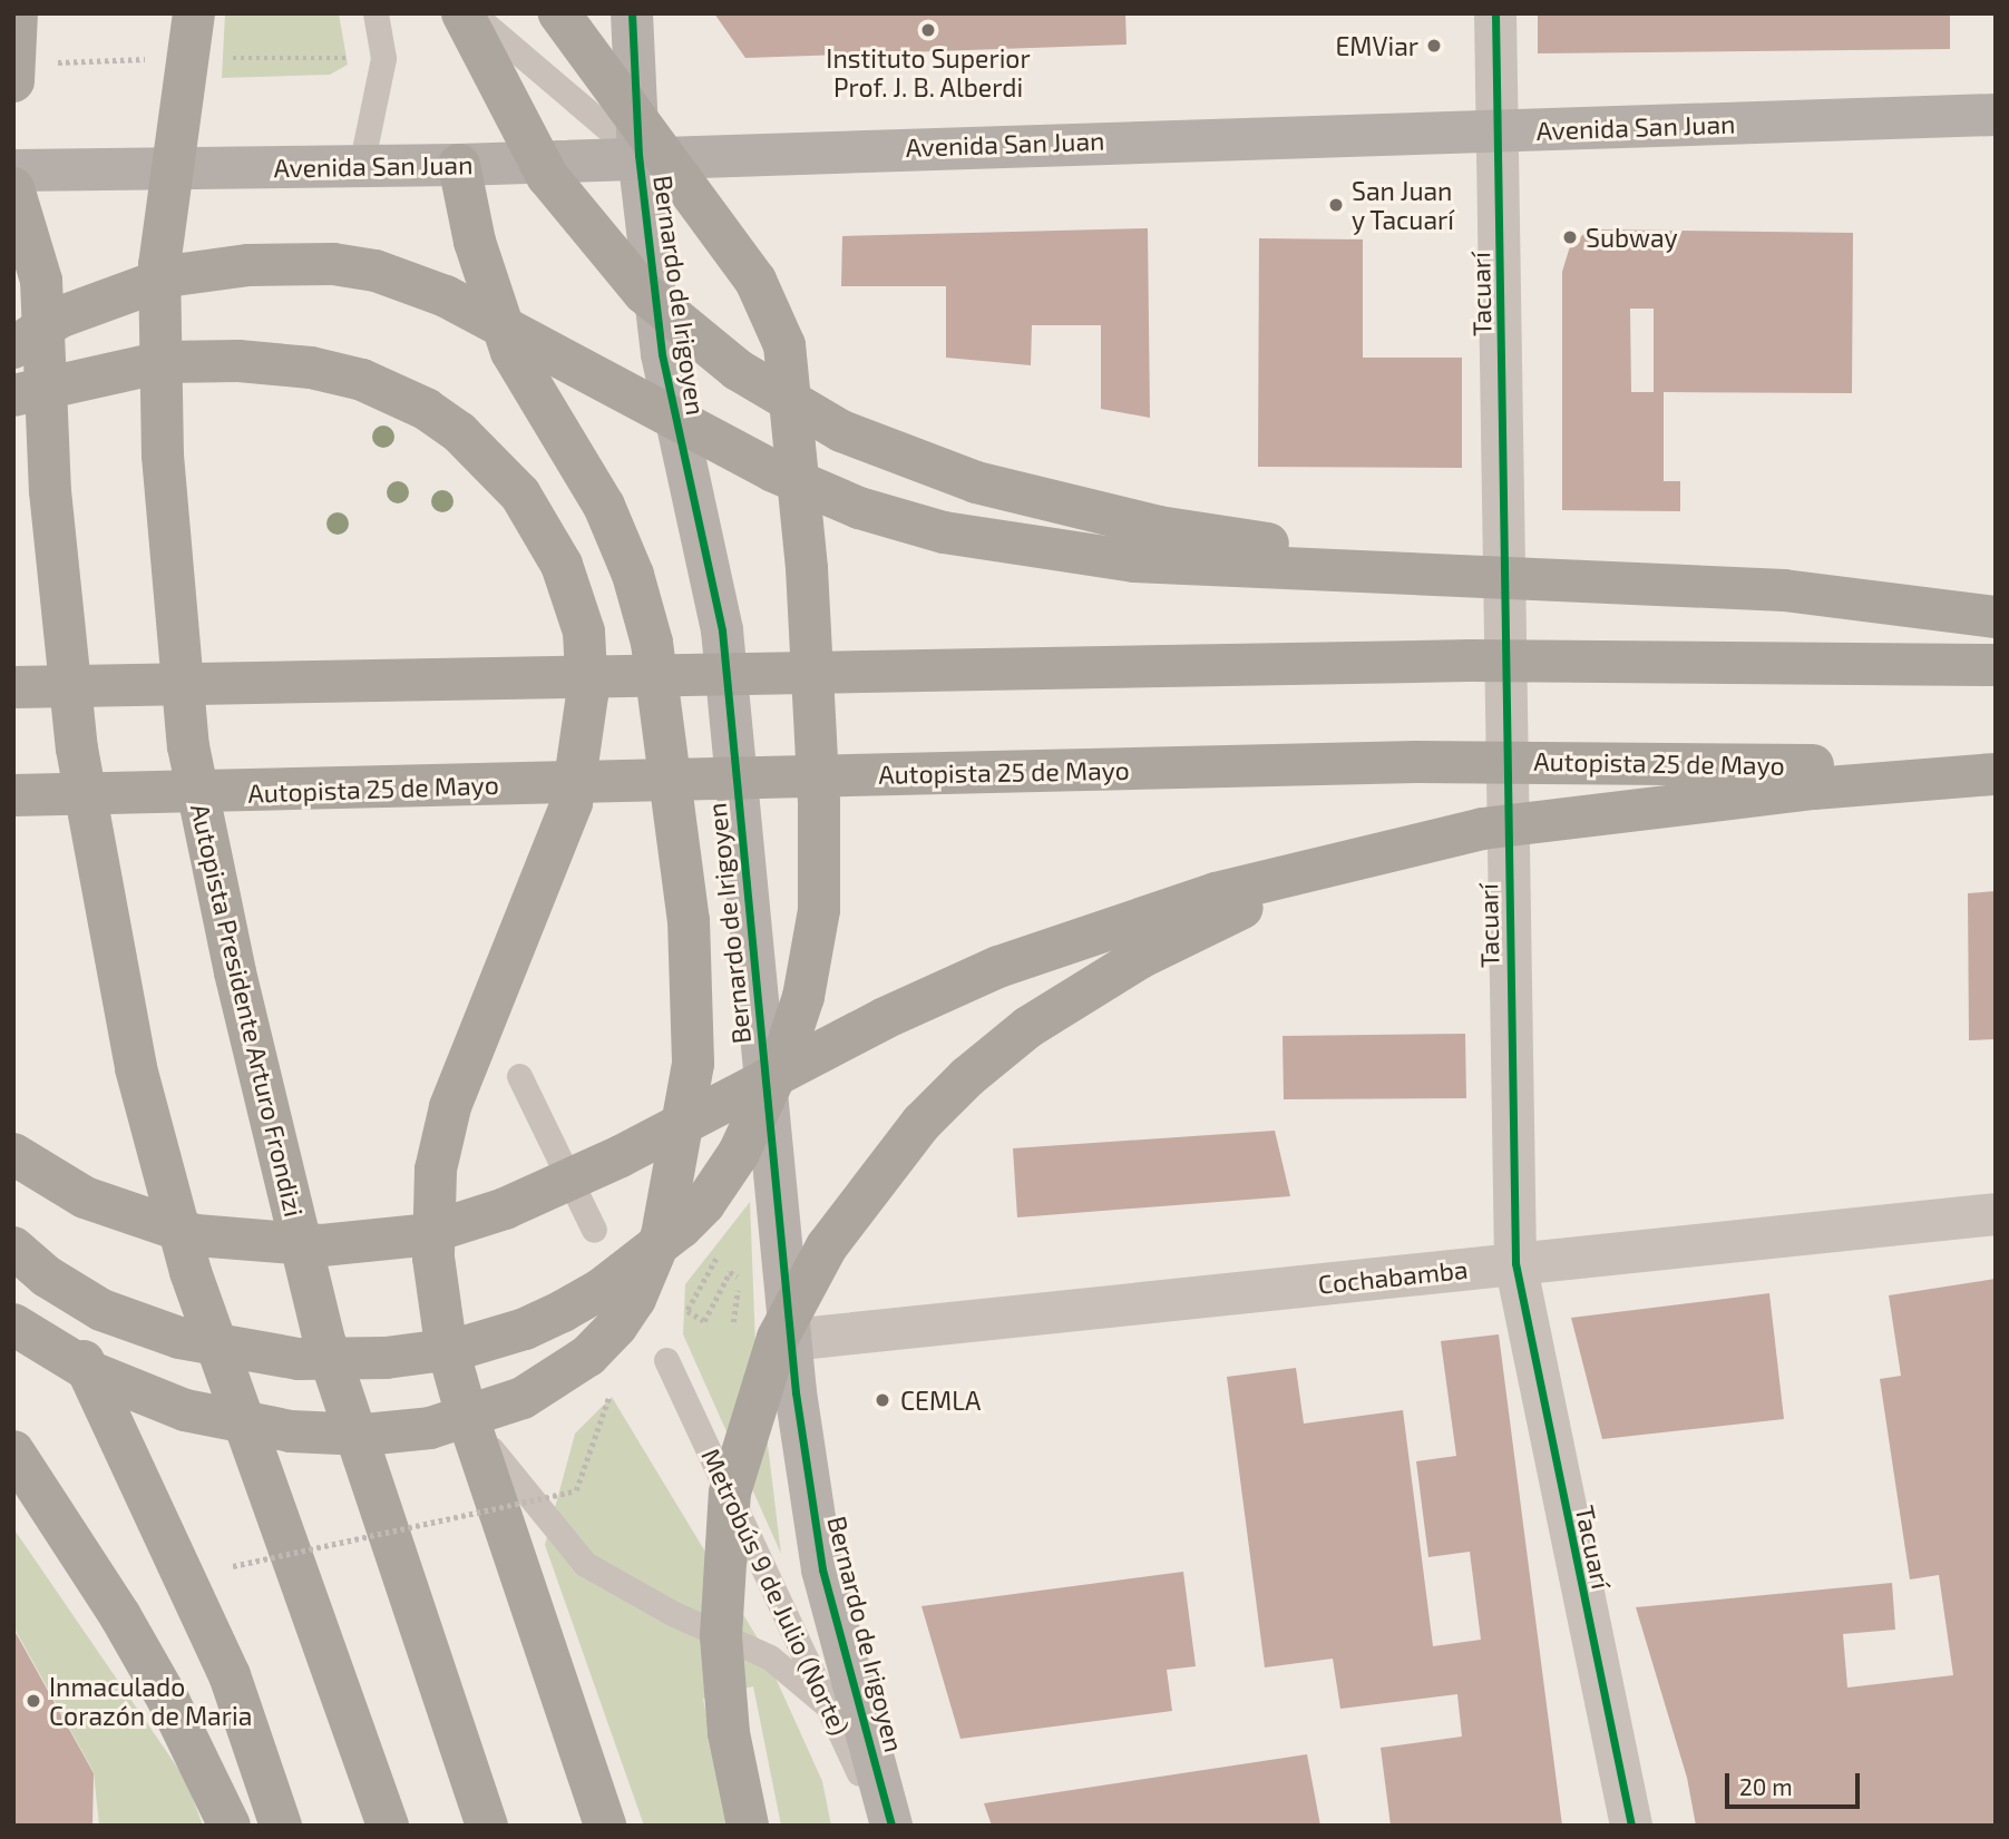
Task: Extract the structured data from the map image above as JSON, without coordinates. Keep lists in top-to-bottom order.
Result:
{
  "streets": {
    "highway": ["Autopista 25 de Mayo", "Autopista Presidente Arturo Frondizi"],
    "main road": ["Avenida San Juan"],
    "street": ["Tacuarí", "Bernardo de Irigoyen", "Cochabamba"],
    "lane": ["Metrobús 9 de Julio (Norte)"]
  },
  "crossings": [
    ["Avenida San Juan", "Tacuarí"],
    ["Avenida San Juan", "Bernardo de Irigoyen"],
    ["Avenida San Juan", "Autopista Presidente Arturo Frondizi"],
    ["Tacuarí", "Cochabamba"],
    ["Bernardo de Irigoyen", "Cochabamba"]
  ],
  "places": [
    "Instituto Superior Prof. J. B. Alberdi",
    "EMViar",
    "San Juan y Tacuarí",
    "Subway",
    "CEMLA",
    "Inmaculado Corazón de Maria"
  ],
  "scale_bar": "20 m"
}
